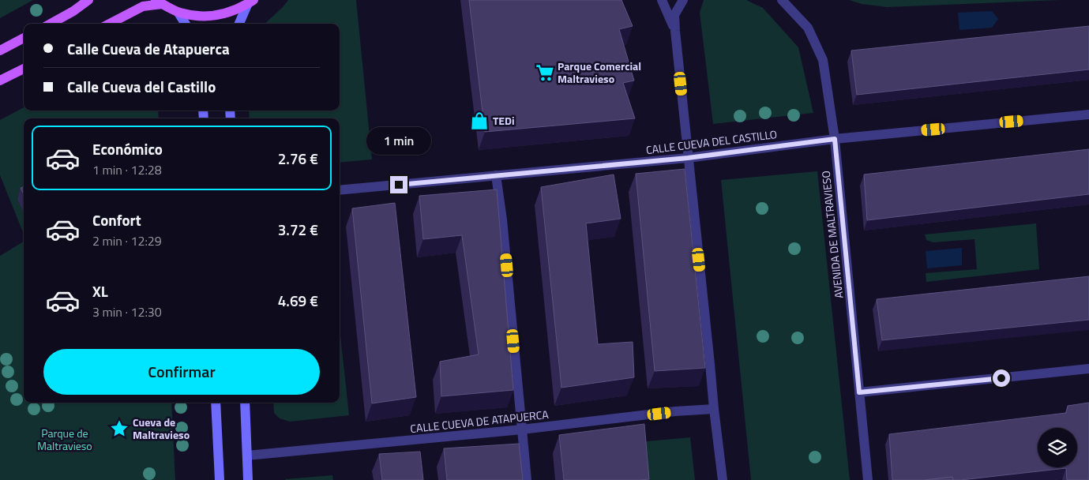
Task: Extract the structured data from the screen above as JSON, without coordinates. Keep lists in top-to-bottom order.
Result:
{
  "streets": {
    "street": ["CALLE CUEVA DEL CASTILLO", "AVENIDA DE MALTRAVIESO", "CALLE CUEVA DE ATAPUERCA"]
  },
  "crossings": [
    ["CALLE CUEVA DEL CASTILLO", "AVENIDA DE MALTRAVIESO"]
  ],
  "parks": ["Parque de Maltravieso"],
  "places": {
    "supermarket": ["Parque Comercial Maltravieso"],
    "shop": ["TEDi"],
    "place": ["Cueva de Maltravieso"]
  },
  "page": {
    "banner": ["Calle Cueva de Atapuerca", "Calle Cueva del Castillo"],
    "list": [
      {
        "name": "Económico",
        "note": "1 min · 12:28",
        "value": "2.76 €"
      },
      {
        "name": "Confort",
        "note": "2 min · 12:29",
        "value": "3.72 €"
      },
      {
        "name": "XL",
        "note": "3 min · 12:30",
        "value": "4.69 €"
      }
    ],
    "bubble": "1 min",
    "buttons": "Confirmar"
  }
}
